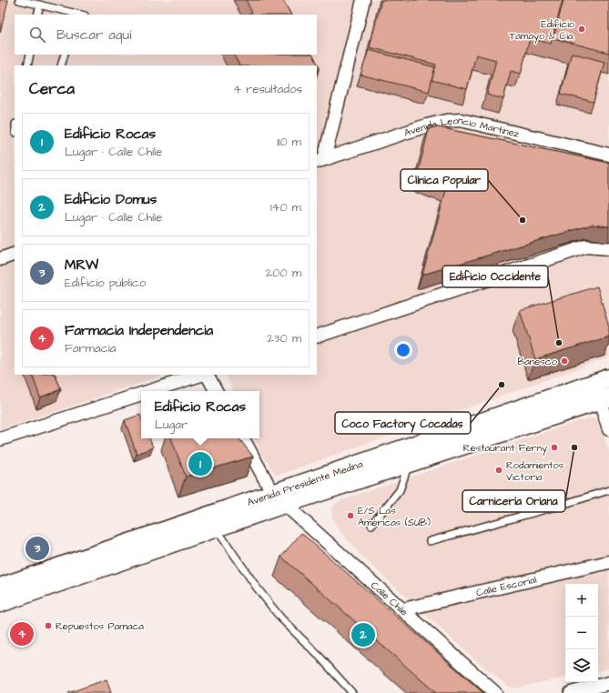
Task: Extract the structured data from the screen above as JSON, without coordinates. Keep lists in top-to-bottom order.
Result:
{
  "streets": {
    "street": [
      "Avenida Leoncio Martínez",
      "Avenida Presidente Medina",
      "Calle Escorial",
      "Calle Chile"
    ]
  },
  "crossings": [
    ["Avenida Presidente Medina", "Calle Chile"],
    ["Calle Escorial", "Calle Chile"]
  ],
  "places": [
    "Edificio Tamayo & Cia.",
    "Clínica Popular",
    "Edificio Occidente",
    "Banesco",
    "Coco Factory Cocadas",
    "Restaurant Ferny",
    "Carnicería Oriana",
    "Rodamientos Victoria",
    "E/S Las Américas (SUB)",
    "Repuestos Pamaca"
  ],
  "page": {
    "search": "Buscar aquí",
    "heading": ["Cerca", "4 resultados"],
    "list": [
      {
        "mark": "1",
        "name": "Edificio Rocas",
        "note": "Lugar · Calle Chile",
        "value": "110 m"
      },
      {
        "mark": "2",
        "name": "Edificio Domus",
        "note": "Lugar · Calle Chile",
        "value": "140 m"
      },
      {
        "mark": "3",
        "name": "MRW",
        "note": "Edificio público",
        "value": "200 m"
      },
      {
        "mark": "4",
        "name": "Farmacia Independencia",
        "note": "Farmacia",
        "value": "230 m"
      }
    ],
    "popup": ["Edificio Rocas", "Lugar"],
    "pins": [
      "1",
      "3",
      "4",
      "2"
    ],
    "map_buttons": ["+", "−"]
  }
}
